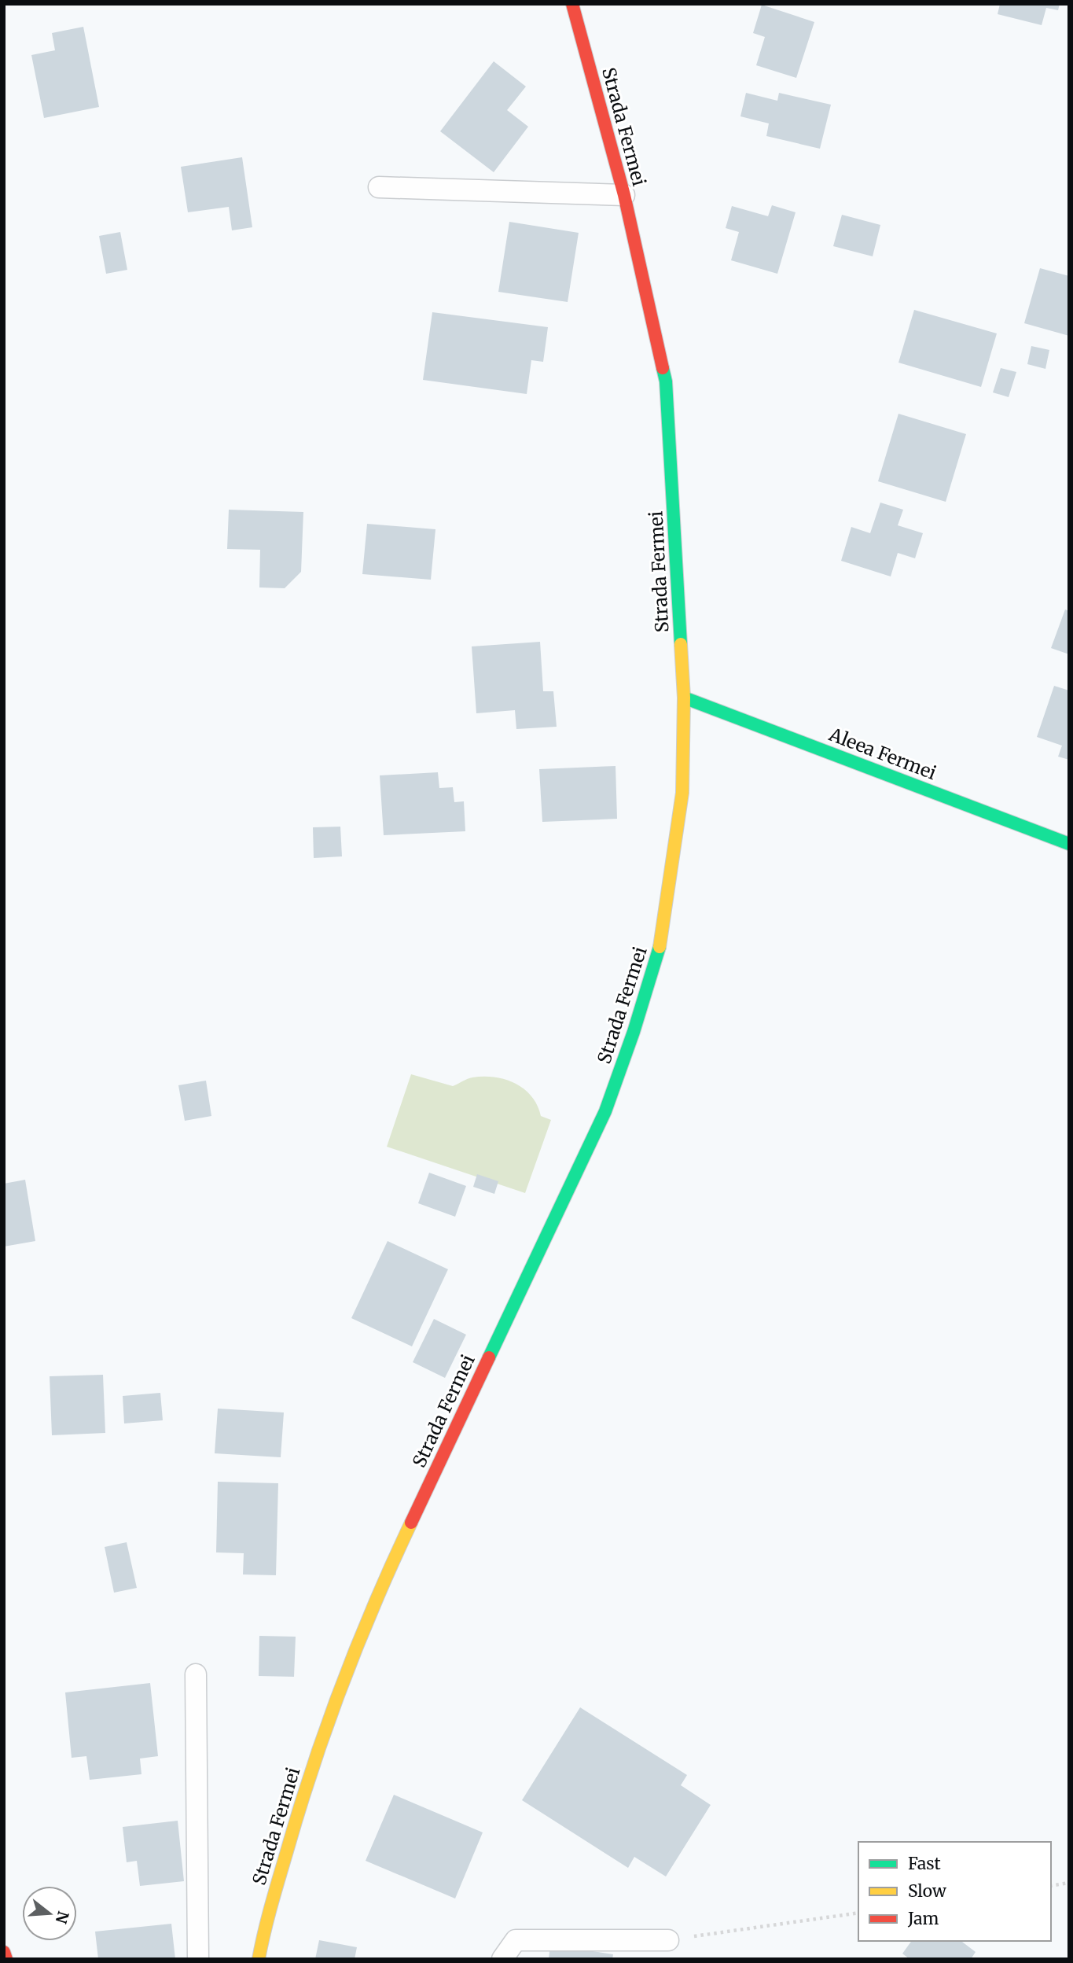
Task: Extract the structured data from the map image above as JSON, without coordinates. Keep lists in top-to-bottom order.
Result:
{
  "streets": {
    "street": ["Strada Fermei", "Aleea Fermei"]
  },
  "crossings": [
    ["Strada Fermei", "Aleea Fermei"]
  ],
  "legend": ["Fast", "Slow", "Jam"],
  "north": "right"
}
